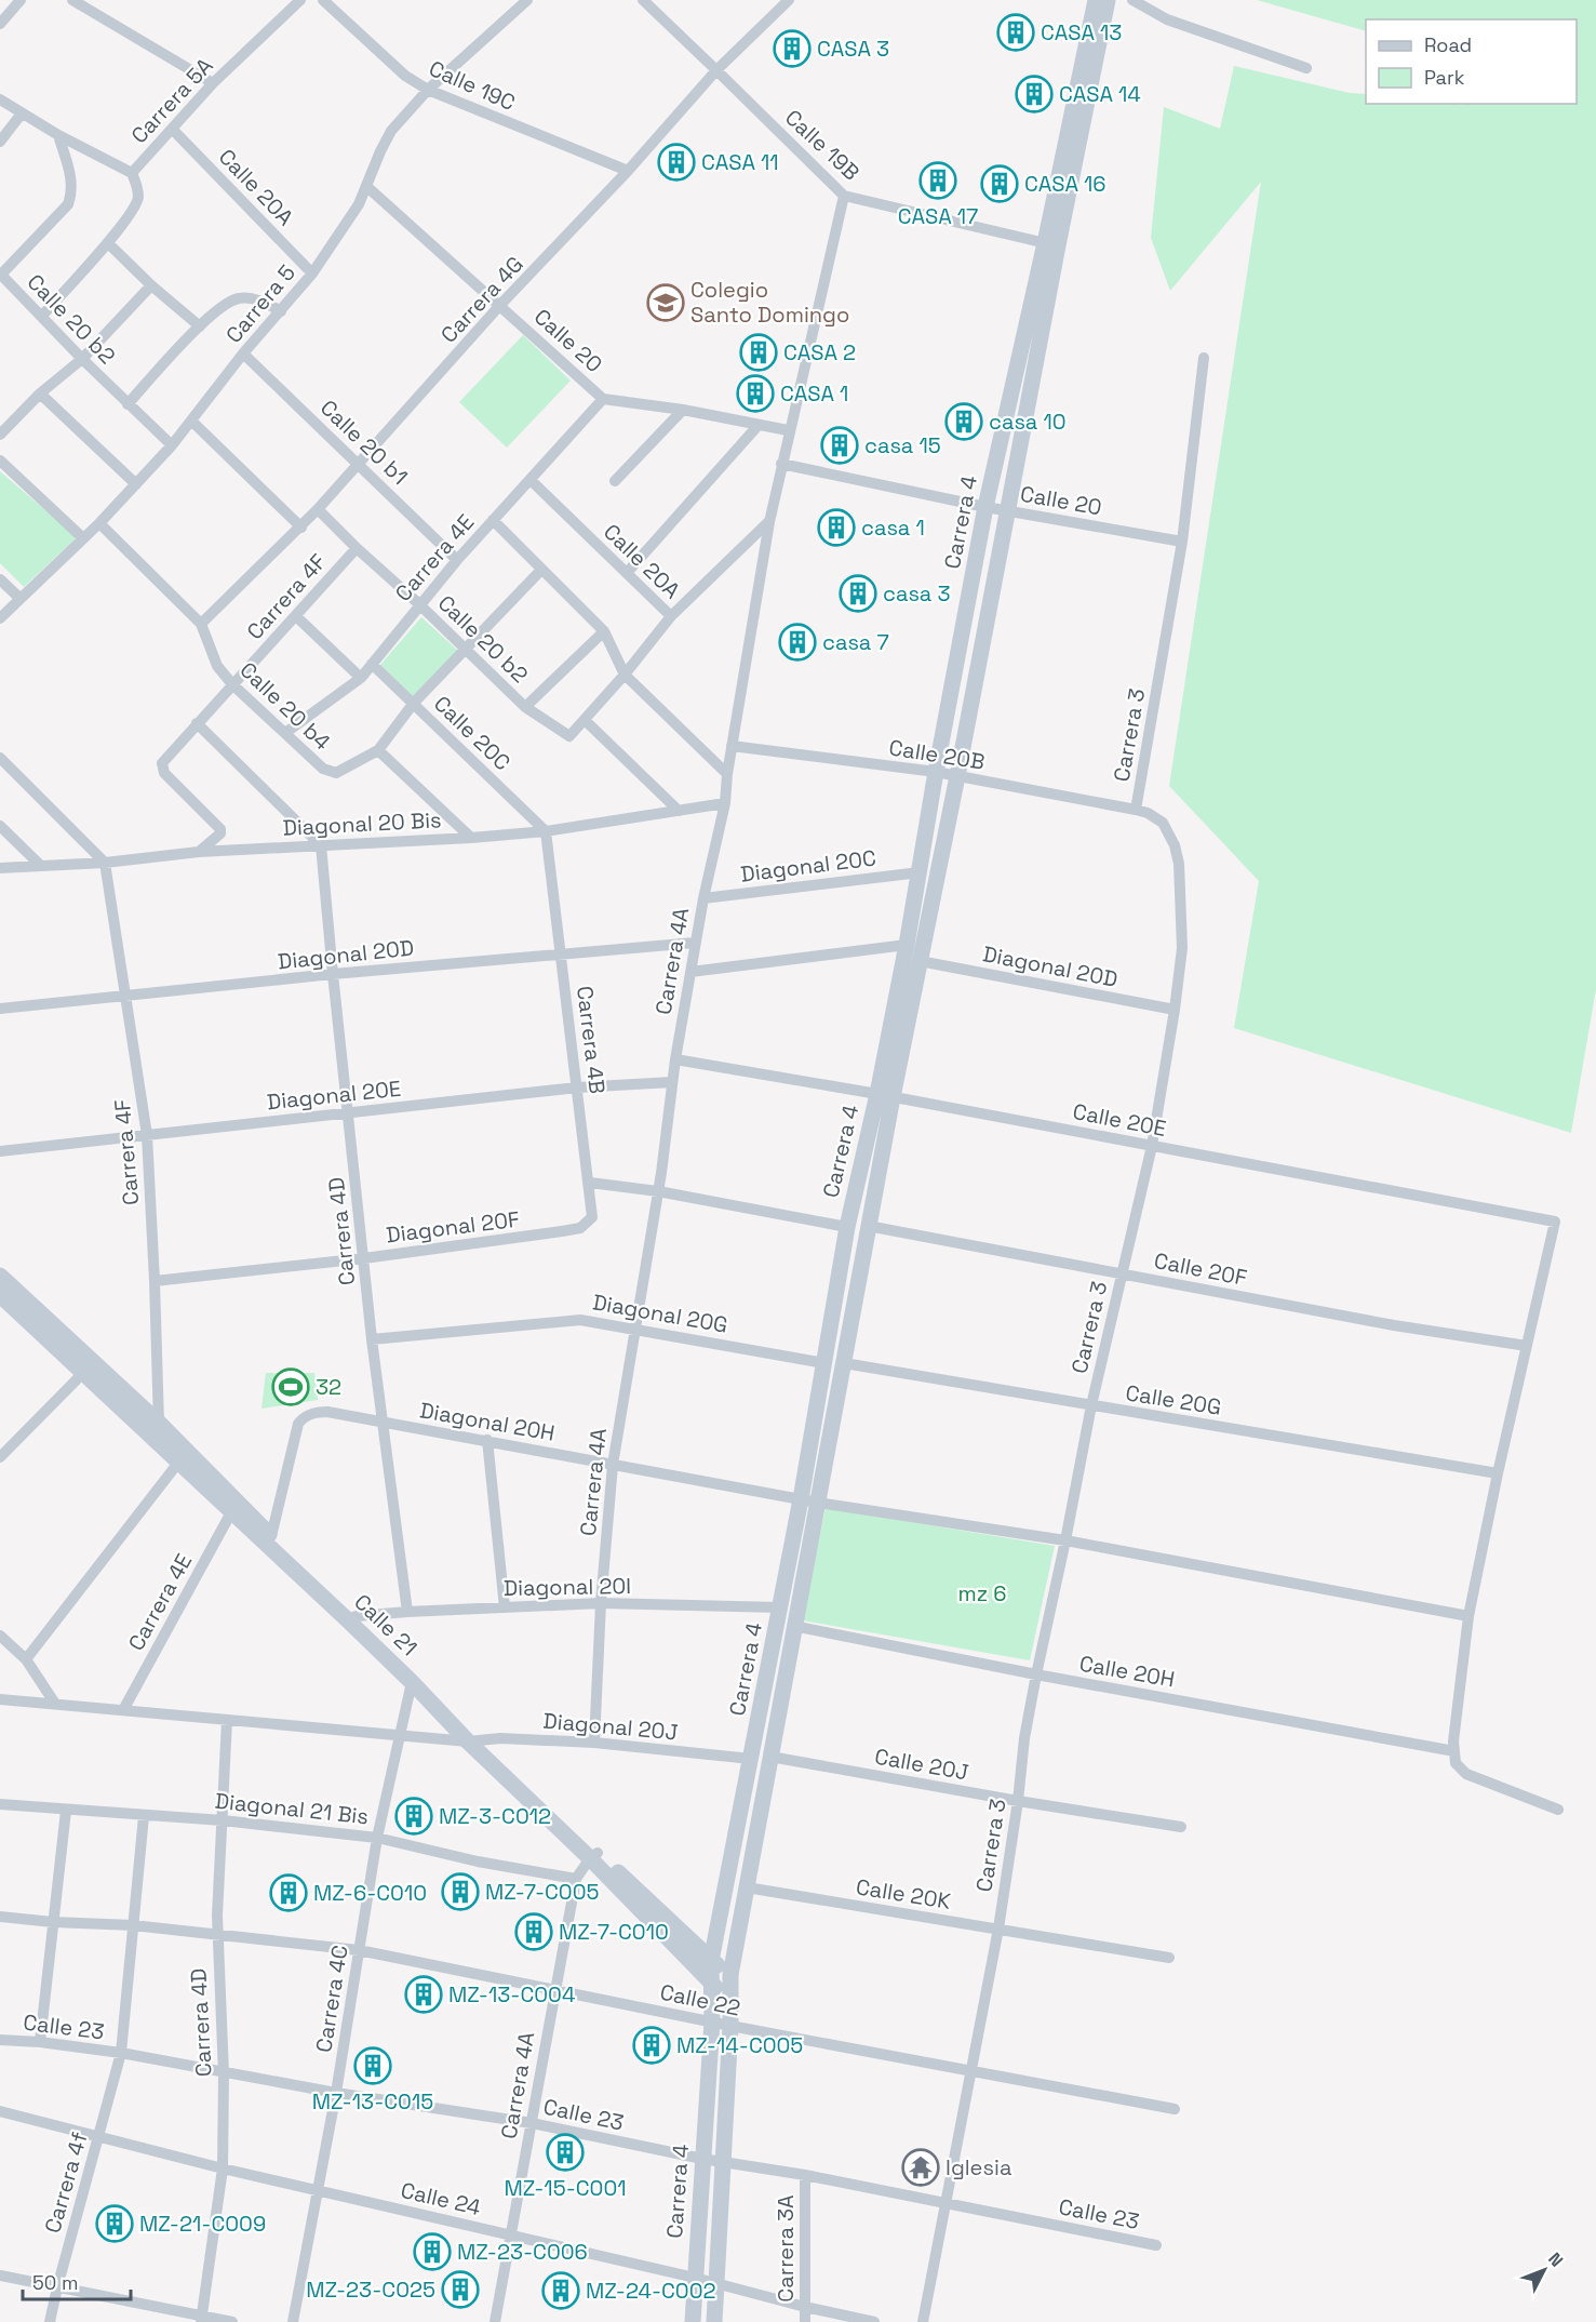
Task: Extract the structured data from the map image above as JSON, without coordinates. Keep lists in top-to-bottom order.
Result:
{
  "streets": {
    "main road": ["Carrera 4", "Calle 21"],
    "street": [
      "Calle 19C",
      "Carrera 5A",
      "Calle 19B",
      "Calle 20A",
      "Carrera 4G",
      "Carrera 5",
      "Calle 20 b2",
      "Calle 20",
      "Calle 20 b1",
      "Carrera 4E",
      "Carrera 4F",
      "Calle 20 b4",
      "Calle 20C",
      "Carrera 3",
      "Calle 20B",
      "Diagonal 20 Bis",
      "Diagonal 20C",
      "Diagonal 20D",
      "Carrera 4A",
      "Carrera 4B",
      "Diagonal 20E",
      "Calle 20E",
      "Diagonal 20F",
      "Carrera 4D",
      "Calle 20F",
      "Diagonal 20G",
      "Calle 20G",
      "Diagonal 20H",
      "Diagonal 20I",
      "Calle 20H",
      "Diagonal 20J",
      "Calle 20J",
      "Diagonal 21 Bis",
      "Calle 20K",
      "Carrera 4C",
      "Calle 22",
      "Calle 23",
      "Carrera 4f",
      "Calle 24",
      "Carrera 3A"
    ]
  },
  "crossings": [
    ["Calle 19C", "Carrera 4G"],
    ["Calle 19C", "Carrera 5"],
    ["Carrera 5A", "Calle 20A"],
    ["Carrera 5A", "Calle 20 b2"],
    ["Calle 19B", "Carrera 4G"],
    ["Calle 19B", "Carrera 4"],
    ["Calle 19B", "Carrera 4A"],
    ["Calle 20A", "Carrera 5"],
    ["Calle 20A", "Carrera 4E"],
    ["Carrera 4G", "Calle 20 b2"],
    ["Carrera 4G", "Calle 20"],
    ["Carrera 4G", "Calle 20 b1"],
    ["Carrera 4G", "Calle 20 b4"],
    ["Carrera 5", "Calle 20 b2"],
    ["Carrera 5", "Calle 20"],
    ["Carrera 5", "Calle 20 b1"],
    ["Carrera 5", "Calle 20 b4"],
    ["Calle 20 b2", "Carrera 4E"],
    ["Calle 20 b2", "Carrera 4F"],
    ["Calle 20", "Carrera 4"],
    ["Calle 20", "Carrera 4E"],
    ["Calle 20", "Carrera 3"],
    ["Calle 20", "Carrera 4A"],
    ["Calle 20 b1", "Carrera 4E"],
    ["Carrera 4", "Calle 20B"],
    ["Carrera 4", "Diagonal 20C"],
    ["Carrera 4", "Diagonal 20D"],
    ["Carrera 4", "Calle 20E"],
    ["Carrera 4", "Calle 20F"],
    ["Carrera 4", "Diagonal 20G"],
    ["Carrera 4", "Calle 20G"],
    ["Carrera 4", "Diagonal 20H"],
    ["Carrera 4", "Diagonal 20I"],
    ["Carrera 4", "Calle 21"],
    ["Carrera 4", "Calle 20H"],
    ["Carrera 4", "Diagonal 20J"],
    ["Carrera 4", "Calle 20J"],
    ["Carrera 4", "Calle 20K"],
    ["Carrera 4", "Calle 22"],
    ["Carrera 4", "Calle 23"],
    ["Carrera 4", "Calle 24"],
    ["Carrera 4E", "Calle 20 b4"],
    ["Carrera 4E", "Calle 20C"],
    ["Carrera 4E", "Calle 21"],
    ["Carrera 4F", "Calle 20 b4"],
    ["Carrera 4F", "Diagonal 20 Bis"],
    ["Carrera 4F", "Diagonal 20D"],
    ["Carrera 4F", "Diagonal 20E"],
    ["Carrera 4F", "Diagonal 20F"],
    ["Carrera 4F", "Calle 21"],
    ["Calle 20C", "Diagonal 20 Bis"],
    ["Calle 20C", "Carrera 4B"],
    ["Carrera 3", "Calle 20B"],
    ["Carrera 3", "Diagonal 20D"],
    ["Carrera 3", "Calle 20E"],
    ["Carrera 3", "Calle 20F"],
    ["Carrera 3", "Calle 20G"],
    ["Carrera 3", "Calle 20H"],
    ["Carrera 3", "Calle 20J"],
    ["Carrera 3", "Calle 20K"],
    ["Carrera 3", "Calle 22"],
    ["Carrera 3", "Calle 23"],
    ["Calle 20B", "Carrera 4A"],
    ["Diagonal 20 Bis", "Carrera 4A"],
    ["Diagonal 20 Bis", "Carrera 4B"],
    ["Diagonal 20 Bis", "Carrera 4D"],
    ["Diagonal 20C", "Carrera 4A"],
    ["Diagonal 20D", "Carrera 4A"],
    ["Diagonal 20D", "Carrera 4B"],
    ["Diagonal 20D", "Carrera 4D"],
    ["Carrera 4A", "Diagonal 20E"],
    ["Carrera 4A", "Calle 20E"],
    ["Carrera 4A", "Diagonal 20G"],
    ["Carrera 4A", "Diagonal 20H"],
    ["Carrera 4A", "Diagonal 20I"],
    ["Carrera 4A", "Calle 21"],
    ["Carrera 4A", "Diagonal 20J"],
    ["Carrera 4A", "Diagonal 21 Bis"],
    ["Carrera 4A", "Calle 22"],
    ["Carrera 4A", "Calle 23"],
    ["Carrera 4A", "Calle 24"],
    ["Carrera 4B", "Diagonal 20E"],
    ["Carrera 4B", "Diagonal 20F"],
    ["Diagonal 20E", "Carrera 4D"],
    ["Calle 20E", "Calle 20F"],
    ["Diagonal 20F", "Carrera 4D"],
    ["Carrera 4D", "Diagonal 20G"],
    ["Carrera 4D", "Diagonal 20H"],
    ["Carrera 4D", "Diagonal 20I"],
    ["Carrera 4D", "Diagonal 21 Bis"],
    ["Carrera 4D", "Calle 22"],
    ["Carrera 4D", "Calle 23"],
    ["Carrera 4D", "Calle 24"],
    ["Diagonal 20H", "Calle 21"],
    ["Diagonal 20I", "Calle 21"],
    ["Calle 21", "Diagonal 20J"],
    ["Calle 21", "Carrera 4C"],
    ["Diagonal 21 Bis", "Carrera 4C"],
    ["Diagonal 21 Bis", "Carrera 4f"],
    ["Carrera 4C", "Calle 22"],
    ["Carrera 4C", "Calle 23"],
    ["Carrera 4C", "Calle 24"],
    ["Calle 22", "Carrera 4f"],
    ["Calle 23", "Carrera 4f"],
    ["Calle 23", "Carrera 3A"],
    ["Carrera 4f", "Calle 24"],
    ["Calle 24", "Carrera 3A"]
  ],
  "parks": ["mz 6"],
  "places": {
    "building": [
      "CASA 13",
      "CASA 3",
      "CASA 14",
      "CASA 11",
      "CASA 17",
      "CASA 16",
      "CASA 2",
      "CASA 1",
      "casa 10",
      "casa 15",
      "casa 1",
      "casa 3",
      "casa 7",
      "MZ-3-C012",
      "MZ-7-C005",
      "MZ-6-C010",
      "MZ-7-C010",
      "MZ-13-C004",
      "MZ-14-C005",
      "MZ-13-C015",
      "MZ-15-C001",
      "MZ-21-C009",
      "MZ-23-C006",
      "MZ-23-C025",
      "MZ-24-C002"
    ],
    "school or university": ["Colegio Santo Domingo"],
    "sports": ["32"],
    "temple": ["Iglesia"]
  },
  "legend": ["Road", "Park"],
  "scale_bar": "50 m",
  "north": "top right"
}
